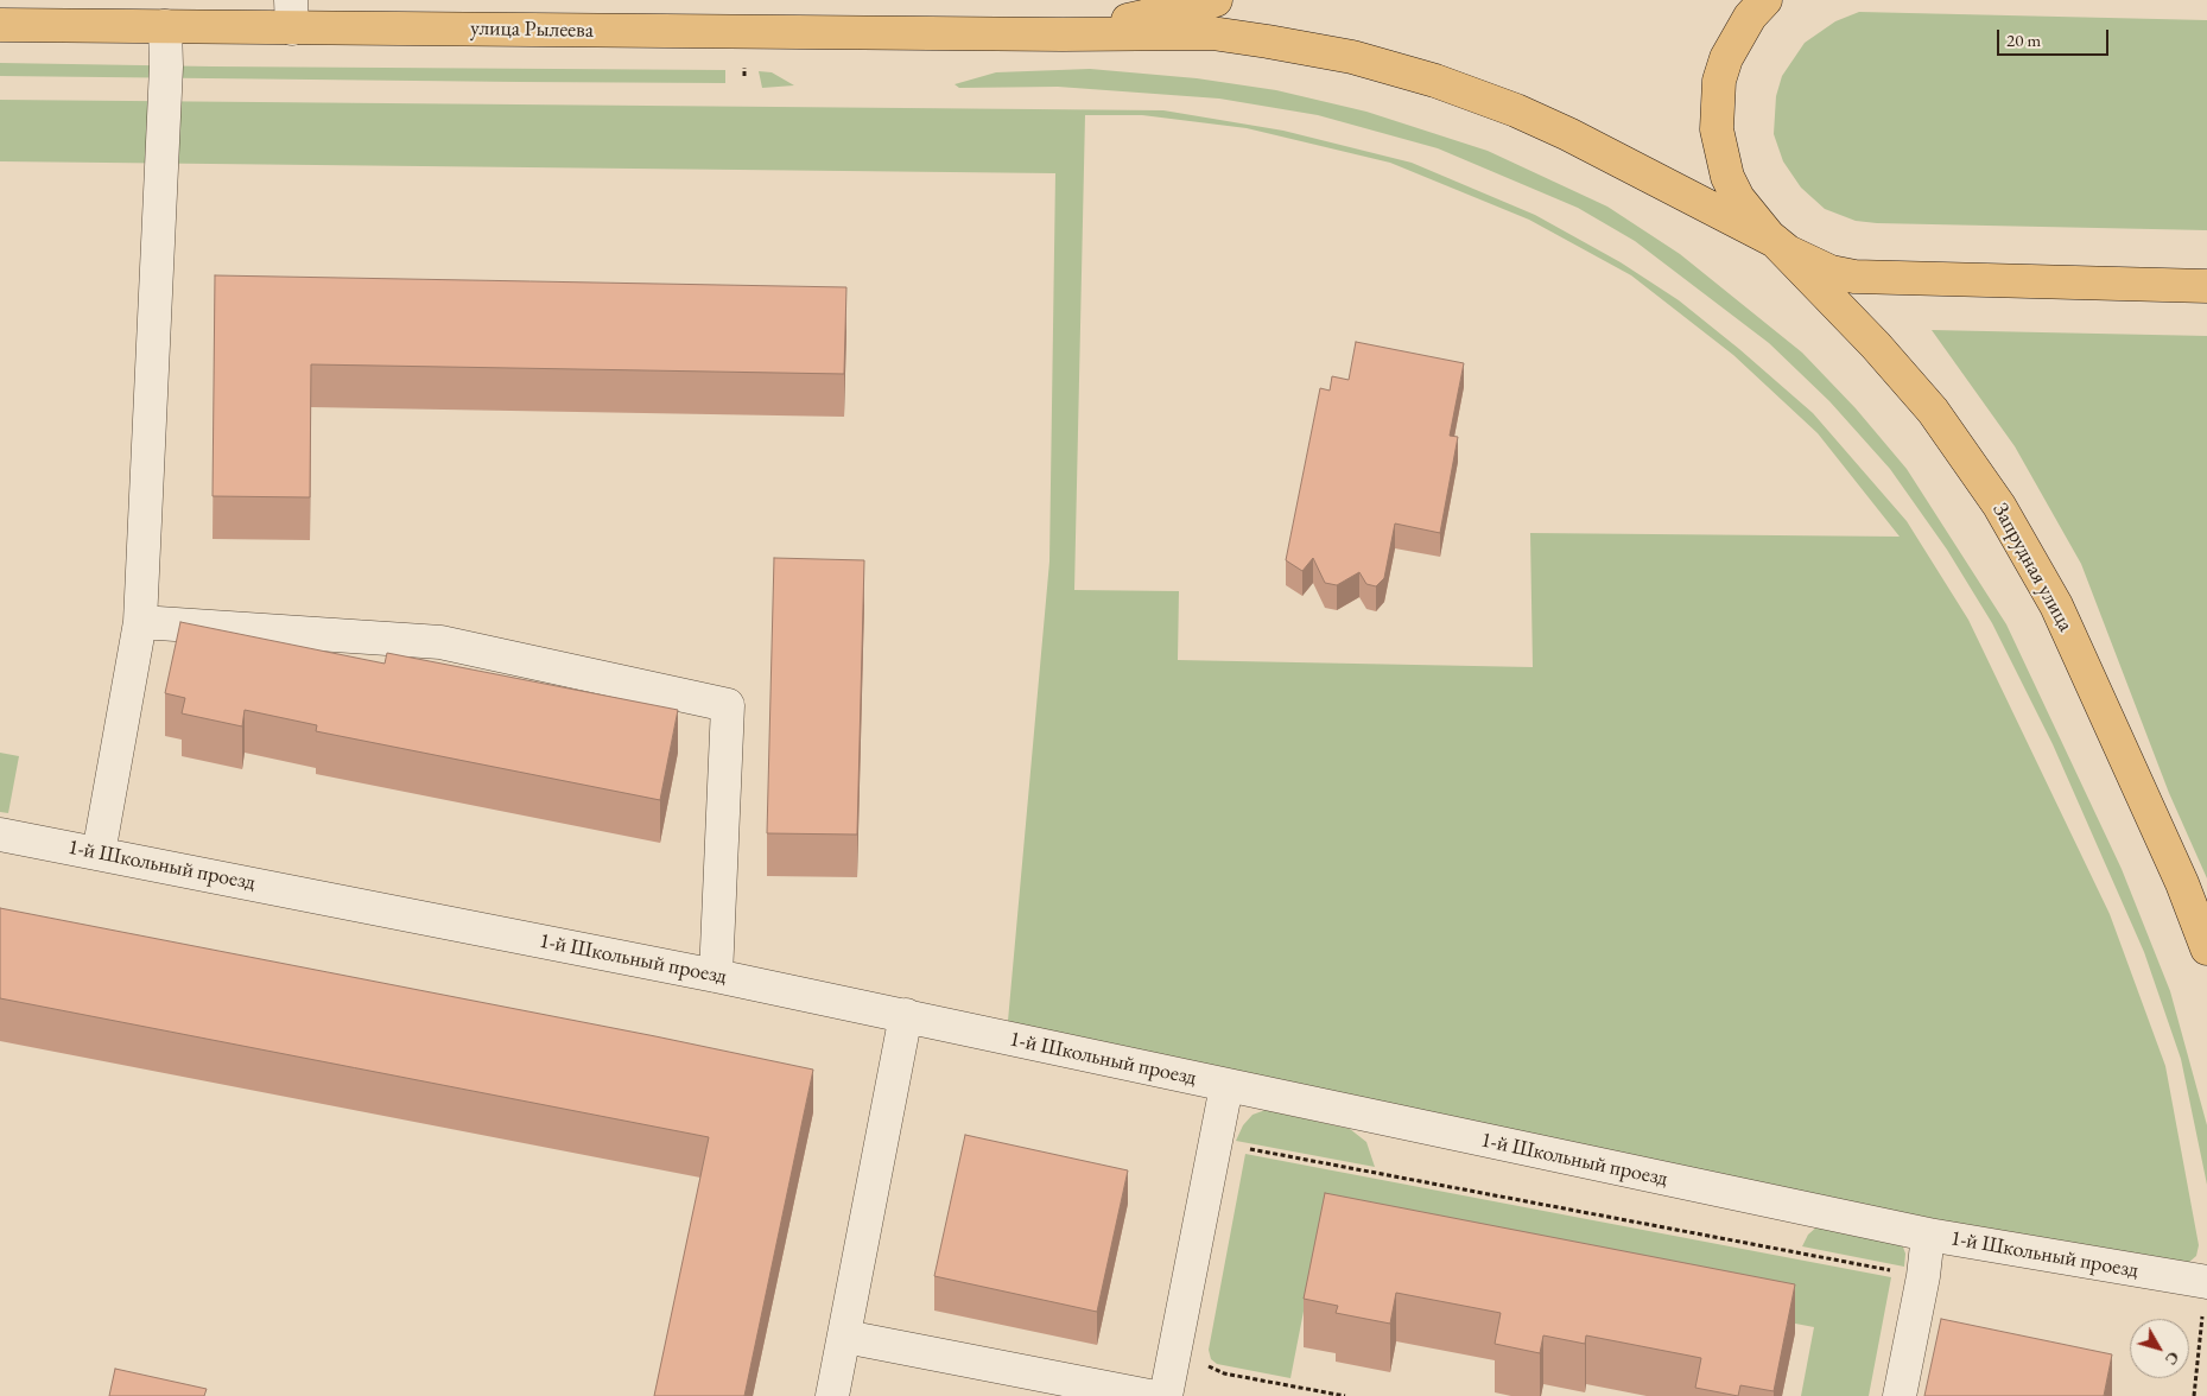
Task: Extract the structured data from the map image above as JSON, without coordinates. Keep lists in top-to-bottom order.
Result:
{
  "streets": {
    "main road": ["улица Рылеева", "Запрудная улица"],
    "lane": ["1-й Школьный проезд"]
  },
  "scale_bar": "20 m",
  "north": "bottom right"
}
